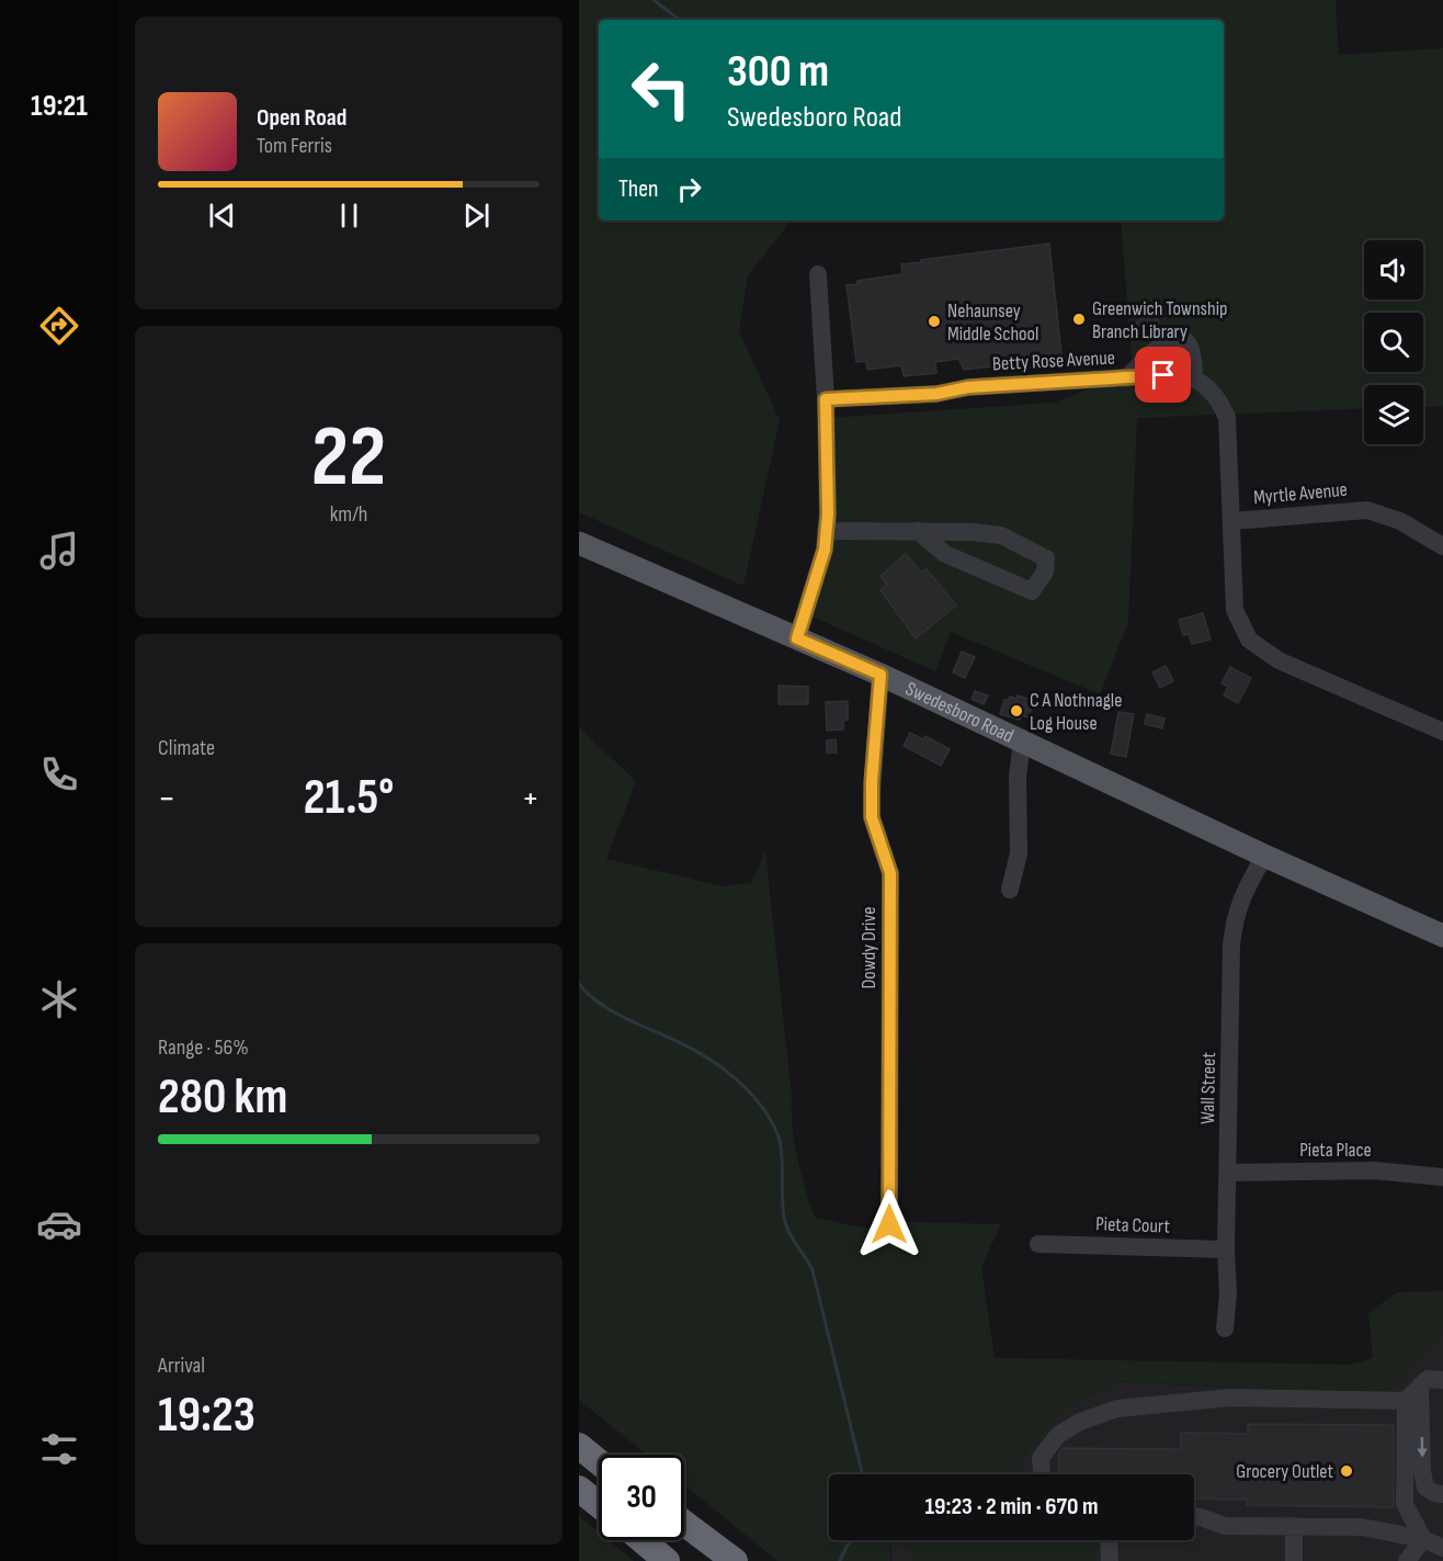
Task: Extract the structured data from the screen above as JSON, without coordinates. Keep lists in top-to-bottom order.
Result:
{
  "streets": {
    "main road": ["Swedesboro Road"],
    "street": [
      "Betty Rose Avenue",
      "Myrtle Avenue",
      "Dowdy Drive",
      "Wall Street",
      "Pieta Place",
      "Pieta Court"
    ]
  },
  "crossings": [
    ["Swedesboro Road", "Dowdy Drive"],
    ["Swedesboro Road", "Wall Street"],
    ["Wall Street", "Pieta Place"],
    ["Wall Street", "Pieta Court"]
  ],
  "places": [
    "Greenwich Township Branch Library",
    "Nehaunsey Middle School",
    "C A Nothnagle Log House",
    "Grocery Outlet"
  ],
  "page": {
    "tabs": "19:21",
    "turn": ["300 m", "Swedesboro Road"],
    "song": ["Open Road", "Tom Ferris"],
    "then": "Then",
    "tile": [
      ["22", "km/h"],
      "Climate",
      ["Range · 56%", "280 km"],
      ["Arrival", "19:23"]
    ],
    "heat": ["−", "21.5°", "+"],
    "limit": "30",
    "trip": "19:23 · 2 min · 670 m"
  }
}
